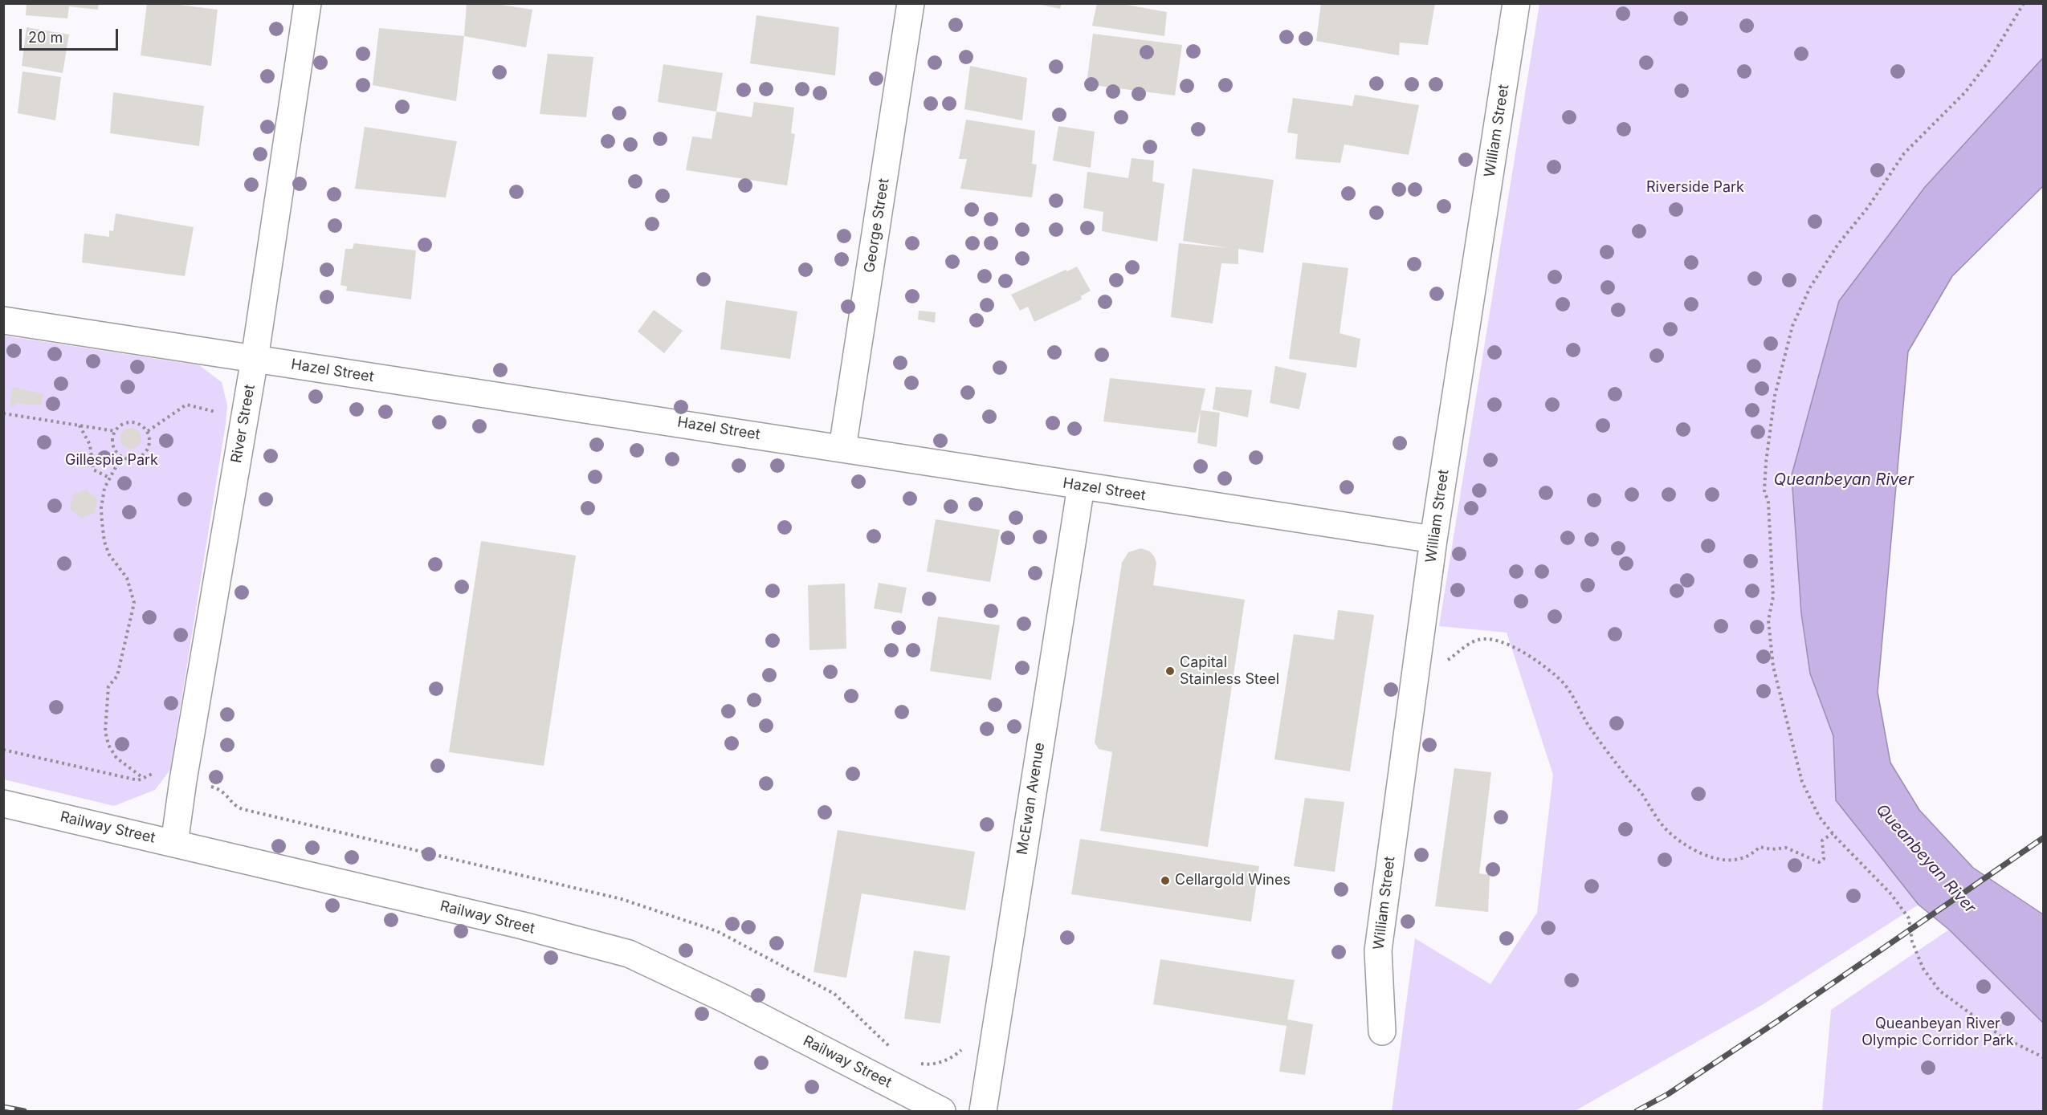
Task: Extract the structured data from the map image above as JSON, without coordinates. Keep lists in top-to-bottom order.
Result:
{
  "streets": {
    "street": [
      "William Street",
      "George Street",
      "Hazel Street",
      "River Street",
      "McEwan Avenue",
      "Railway Street"
    ]
  },
  "crossings": [
    ["William Street", "Hazel Street"],
    ["George Street", "Hazel Street"],
    ["Hazel Street", "River Street"],
    ["Hazel Street", "McEwan Avenue"],
    ["River Street", "Railway Street"]
  ],
  "water": ["Queanbeyan River"],
  "parks": ["Riverside Park", "Gillespie Park", "Queanbeyan River Olympic Corridor Park"],
  "places": ["Capital Stainless Steel", "Cellargold Wines"],
  "scale_bar": "20 m"
}
